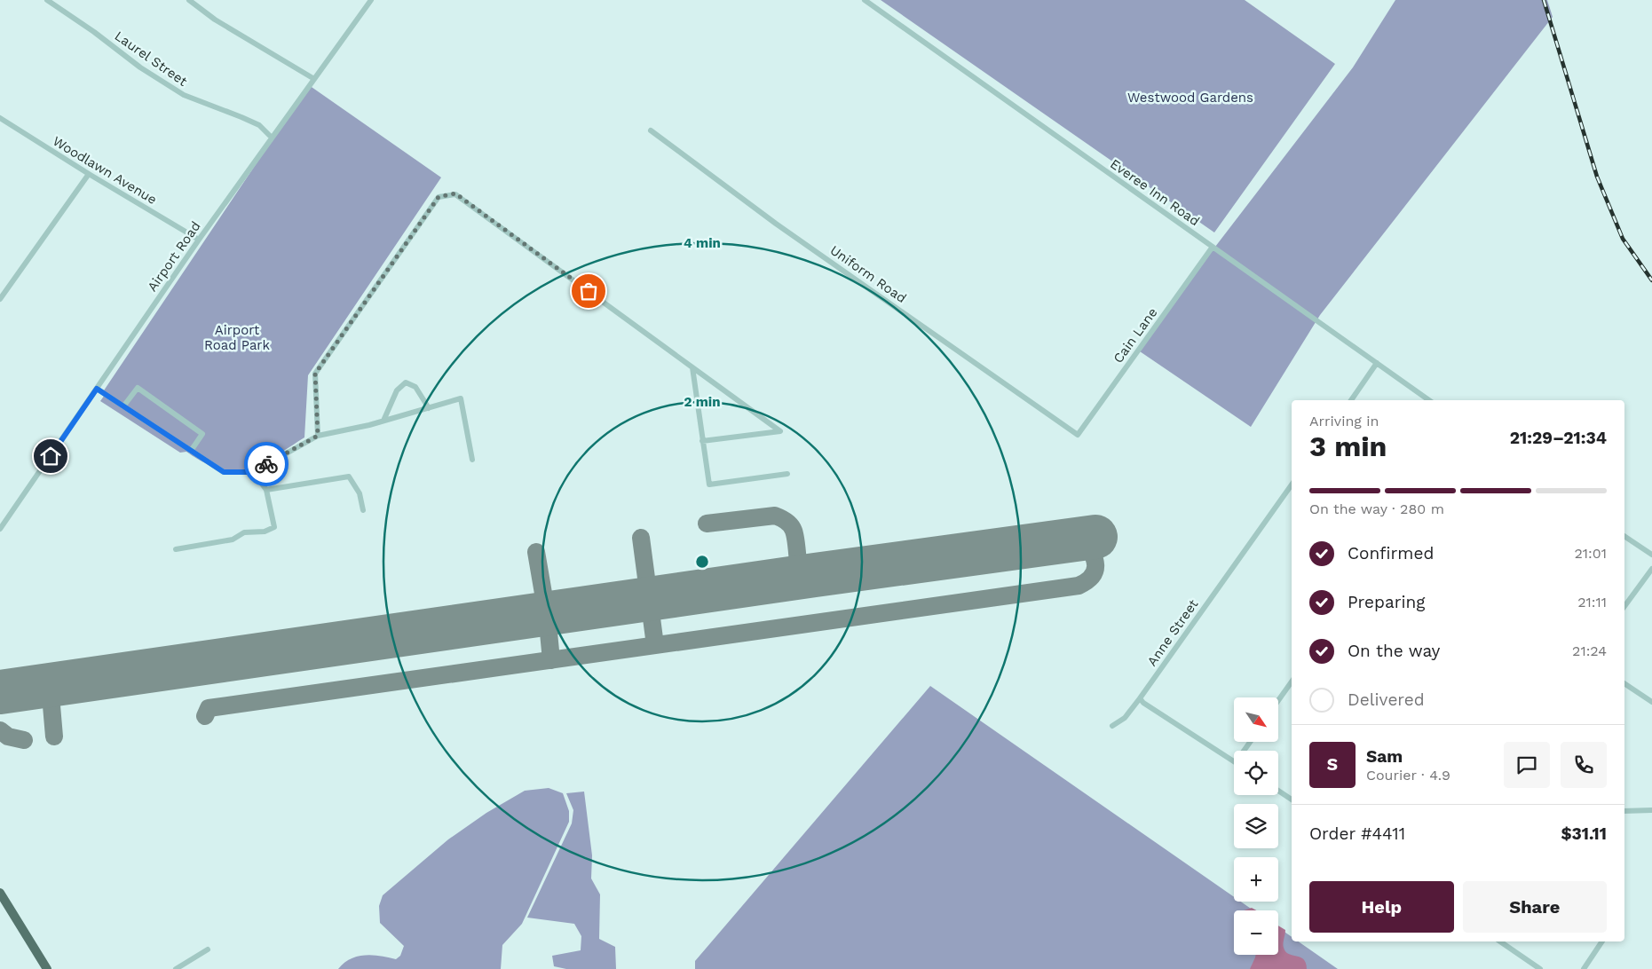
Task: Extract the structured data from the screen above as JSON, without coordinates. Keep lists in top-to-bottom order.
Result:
{
  "streets": {
    "street": [
      "Laurel Street",
      "Woodlawn Avenue",
      "Everee Inn Road",
      "Airport Road",
      "Uniform Road",
      "Cain Lane",
      "Anne Street"
    ]
  },
  "crossings": [
    ["Laurel Street", "Airport Road"],
    ["Woodlawn Avenue", "Airport Road"],
    ["Everee Inn Road", "Cain Lane"],
    ["Uniform Road", "Cain Lane"]
  ],
  "parks": ["Westwood Gardens", "Airport Road Park"],
  "north": "bottom right",
  "page": {
    "heading": ["3 min", "Arriving in", "21:29–21:34"],
    "panel": [
      "Sam",
      "Courier · 4.9",
      "Order #4411",
      "$31.11"
    ],
    "bar": "On the way · 280 m",
    "list": [
      ["Confirmed", "21:01"],
      ["Preparing", "21:11"],
      ["On the way", "21:24"],
      "Delivered"
    ],
    "map_buttons": ["+", "−"],
    "round": "S",
    "buttons": ["Help", "Share"]
  },
  "rings": ["4 min", "2 min"]
}
